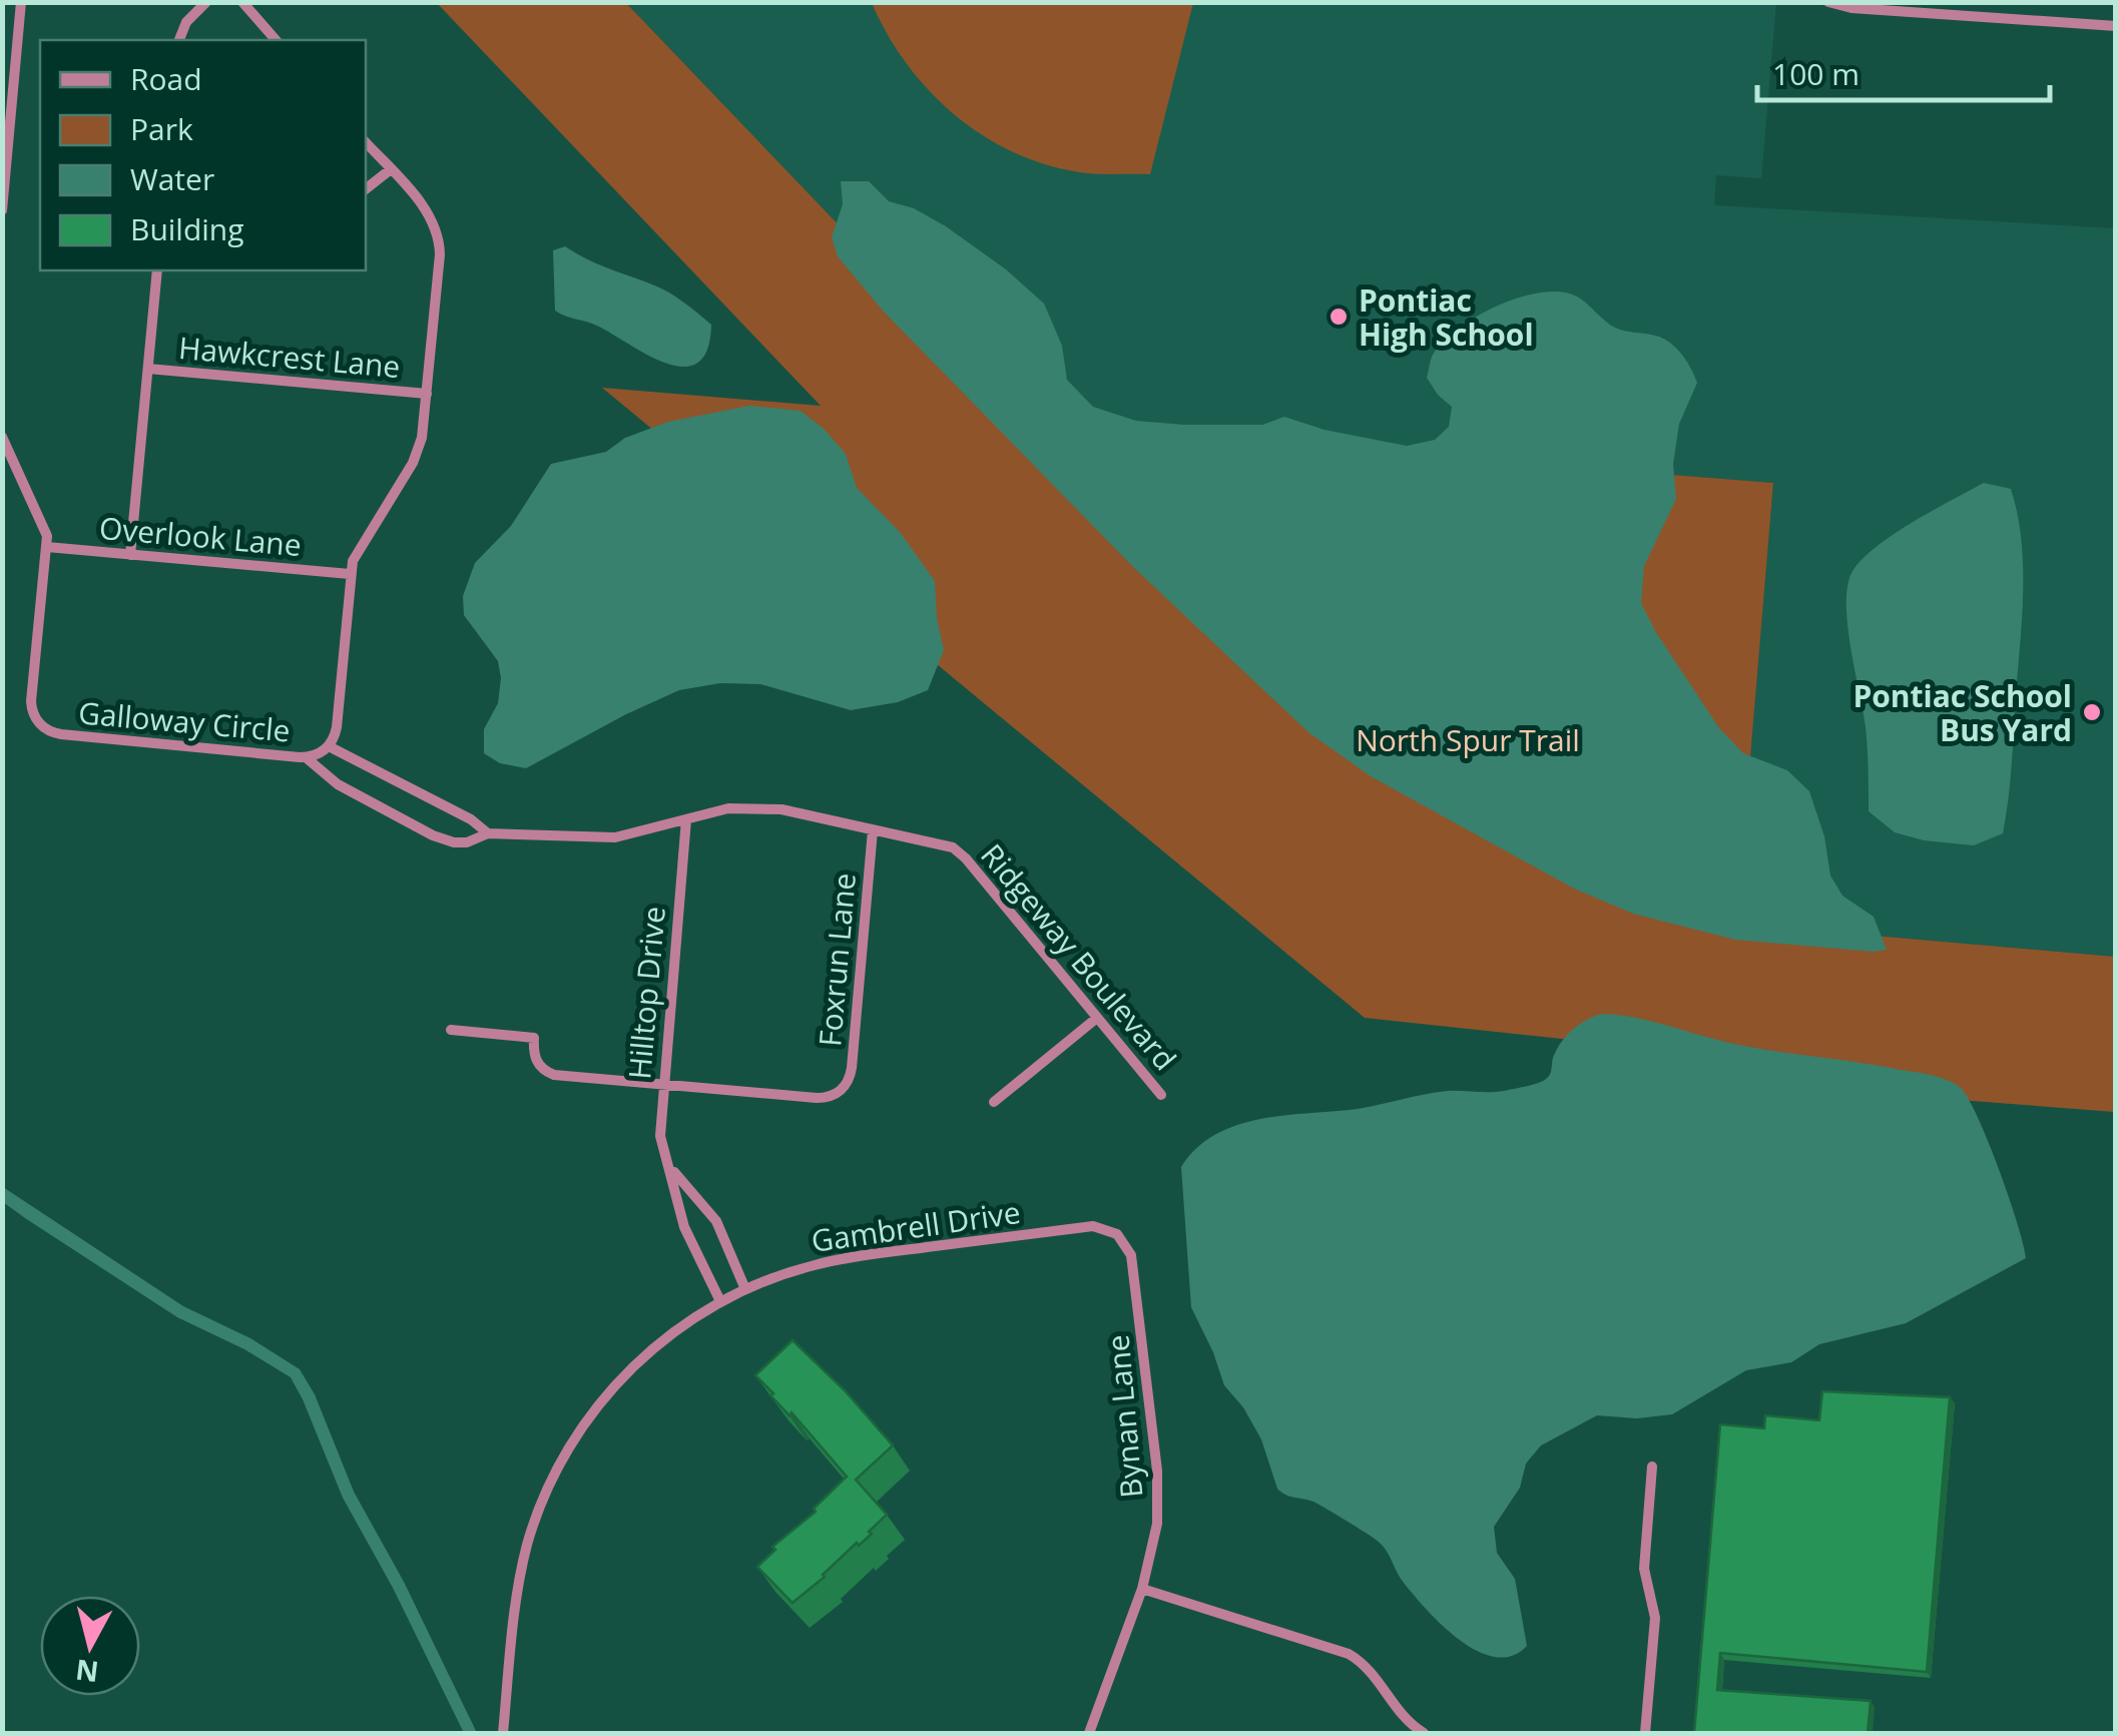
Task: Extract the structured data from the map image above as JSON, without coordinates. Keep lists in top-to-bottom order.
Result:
{
  "streets": {
    "street": [
      "Hawkcrest Lane",
      "Overlook Lane",
      "Galloway Circle",
      "Ridgeway Boulevard",
      "Foxrun Lane",
      "Hilltop Drive",
      "Gambrell Drive",
      "Bynan Lane"
    ]
  },
  "crossings": [
    ["Hawkcrest Lane", "Galloway Circle"],
    ["Overlook Lane", "Galloway Circle"],
    ["Galloway Circle", "Ridgeway Boulevard"],
    ["Ridgeway Boulevard", "Foxrun Lane"],
    ["Ridgeway Boulevard", "Hilltop Drive"],
    ["Foxrun Lane", "Hilltop Drive"],
    ["Hilltop Drive", "Gambrell Drive"],
    ["Gambrell Drive", "Bynan Lane"]
  ],
  "parks": ["North Spur Trail"],
  "places": ["Pontiac High School", "Pontiac School Bus Yard"],
  "legend": [
    "Road",
    "Park",
    "Water",
    "Building"
  ],
  "scale_bar": "100 m",
  "north": "bottom"
}
